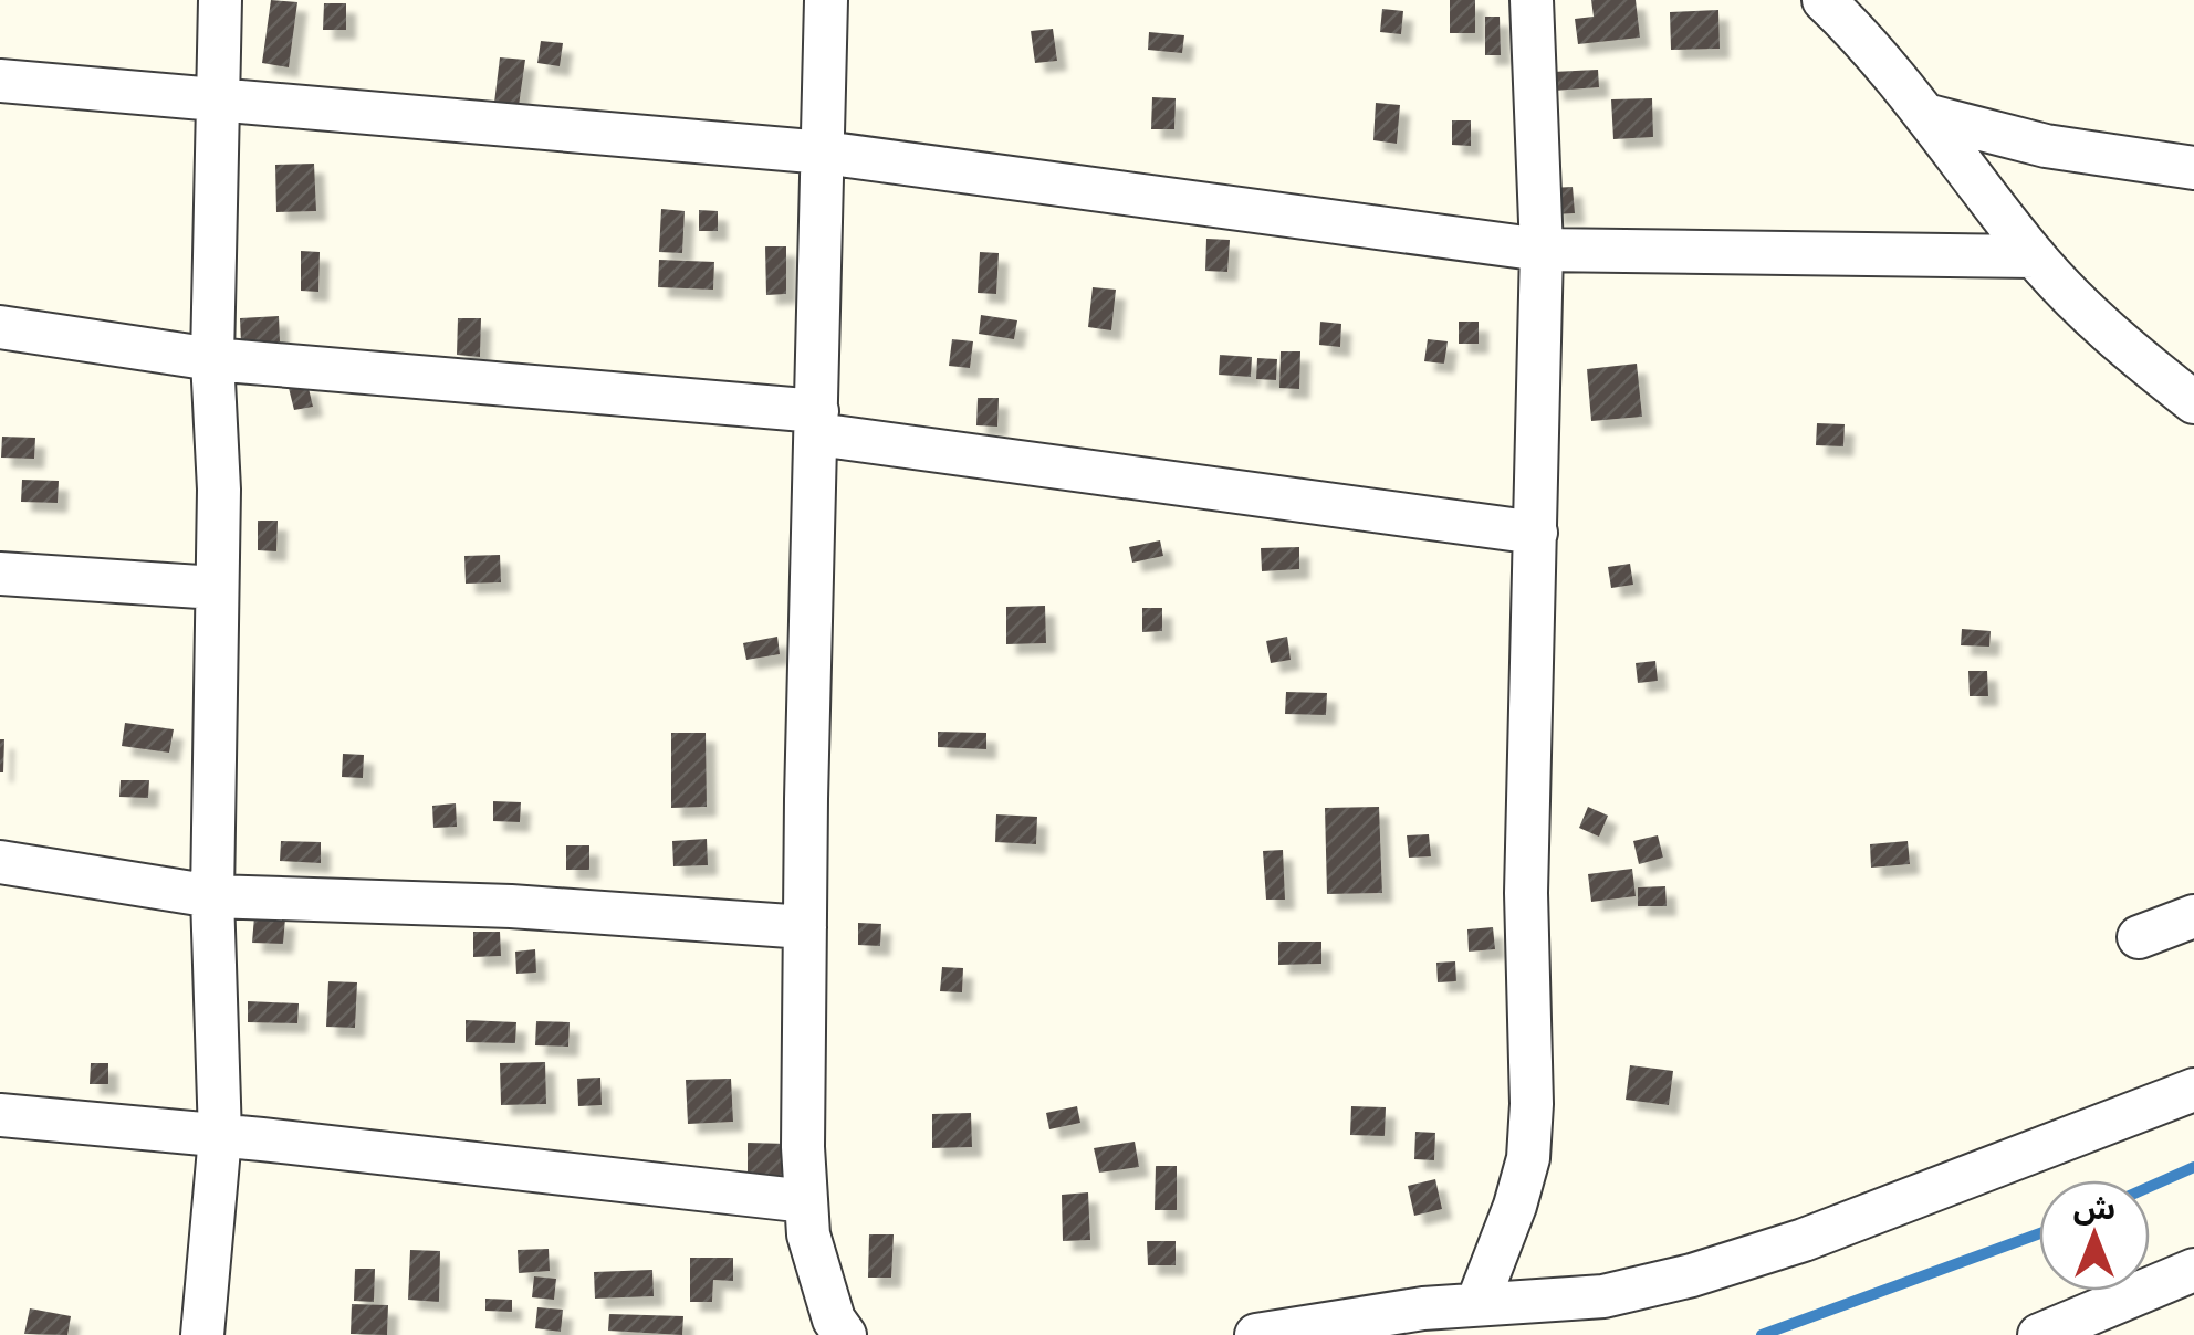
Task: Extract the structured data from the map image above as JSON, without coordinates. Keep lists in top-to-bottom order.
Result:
{
  "north": "top"
}
